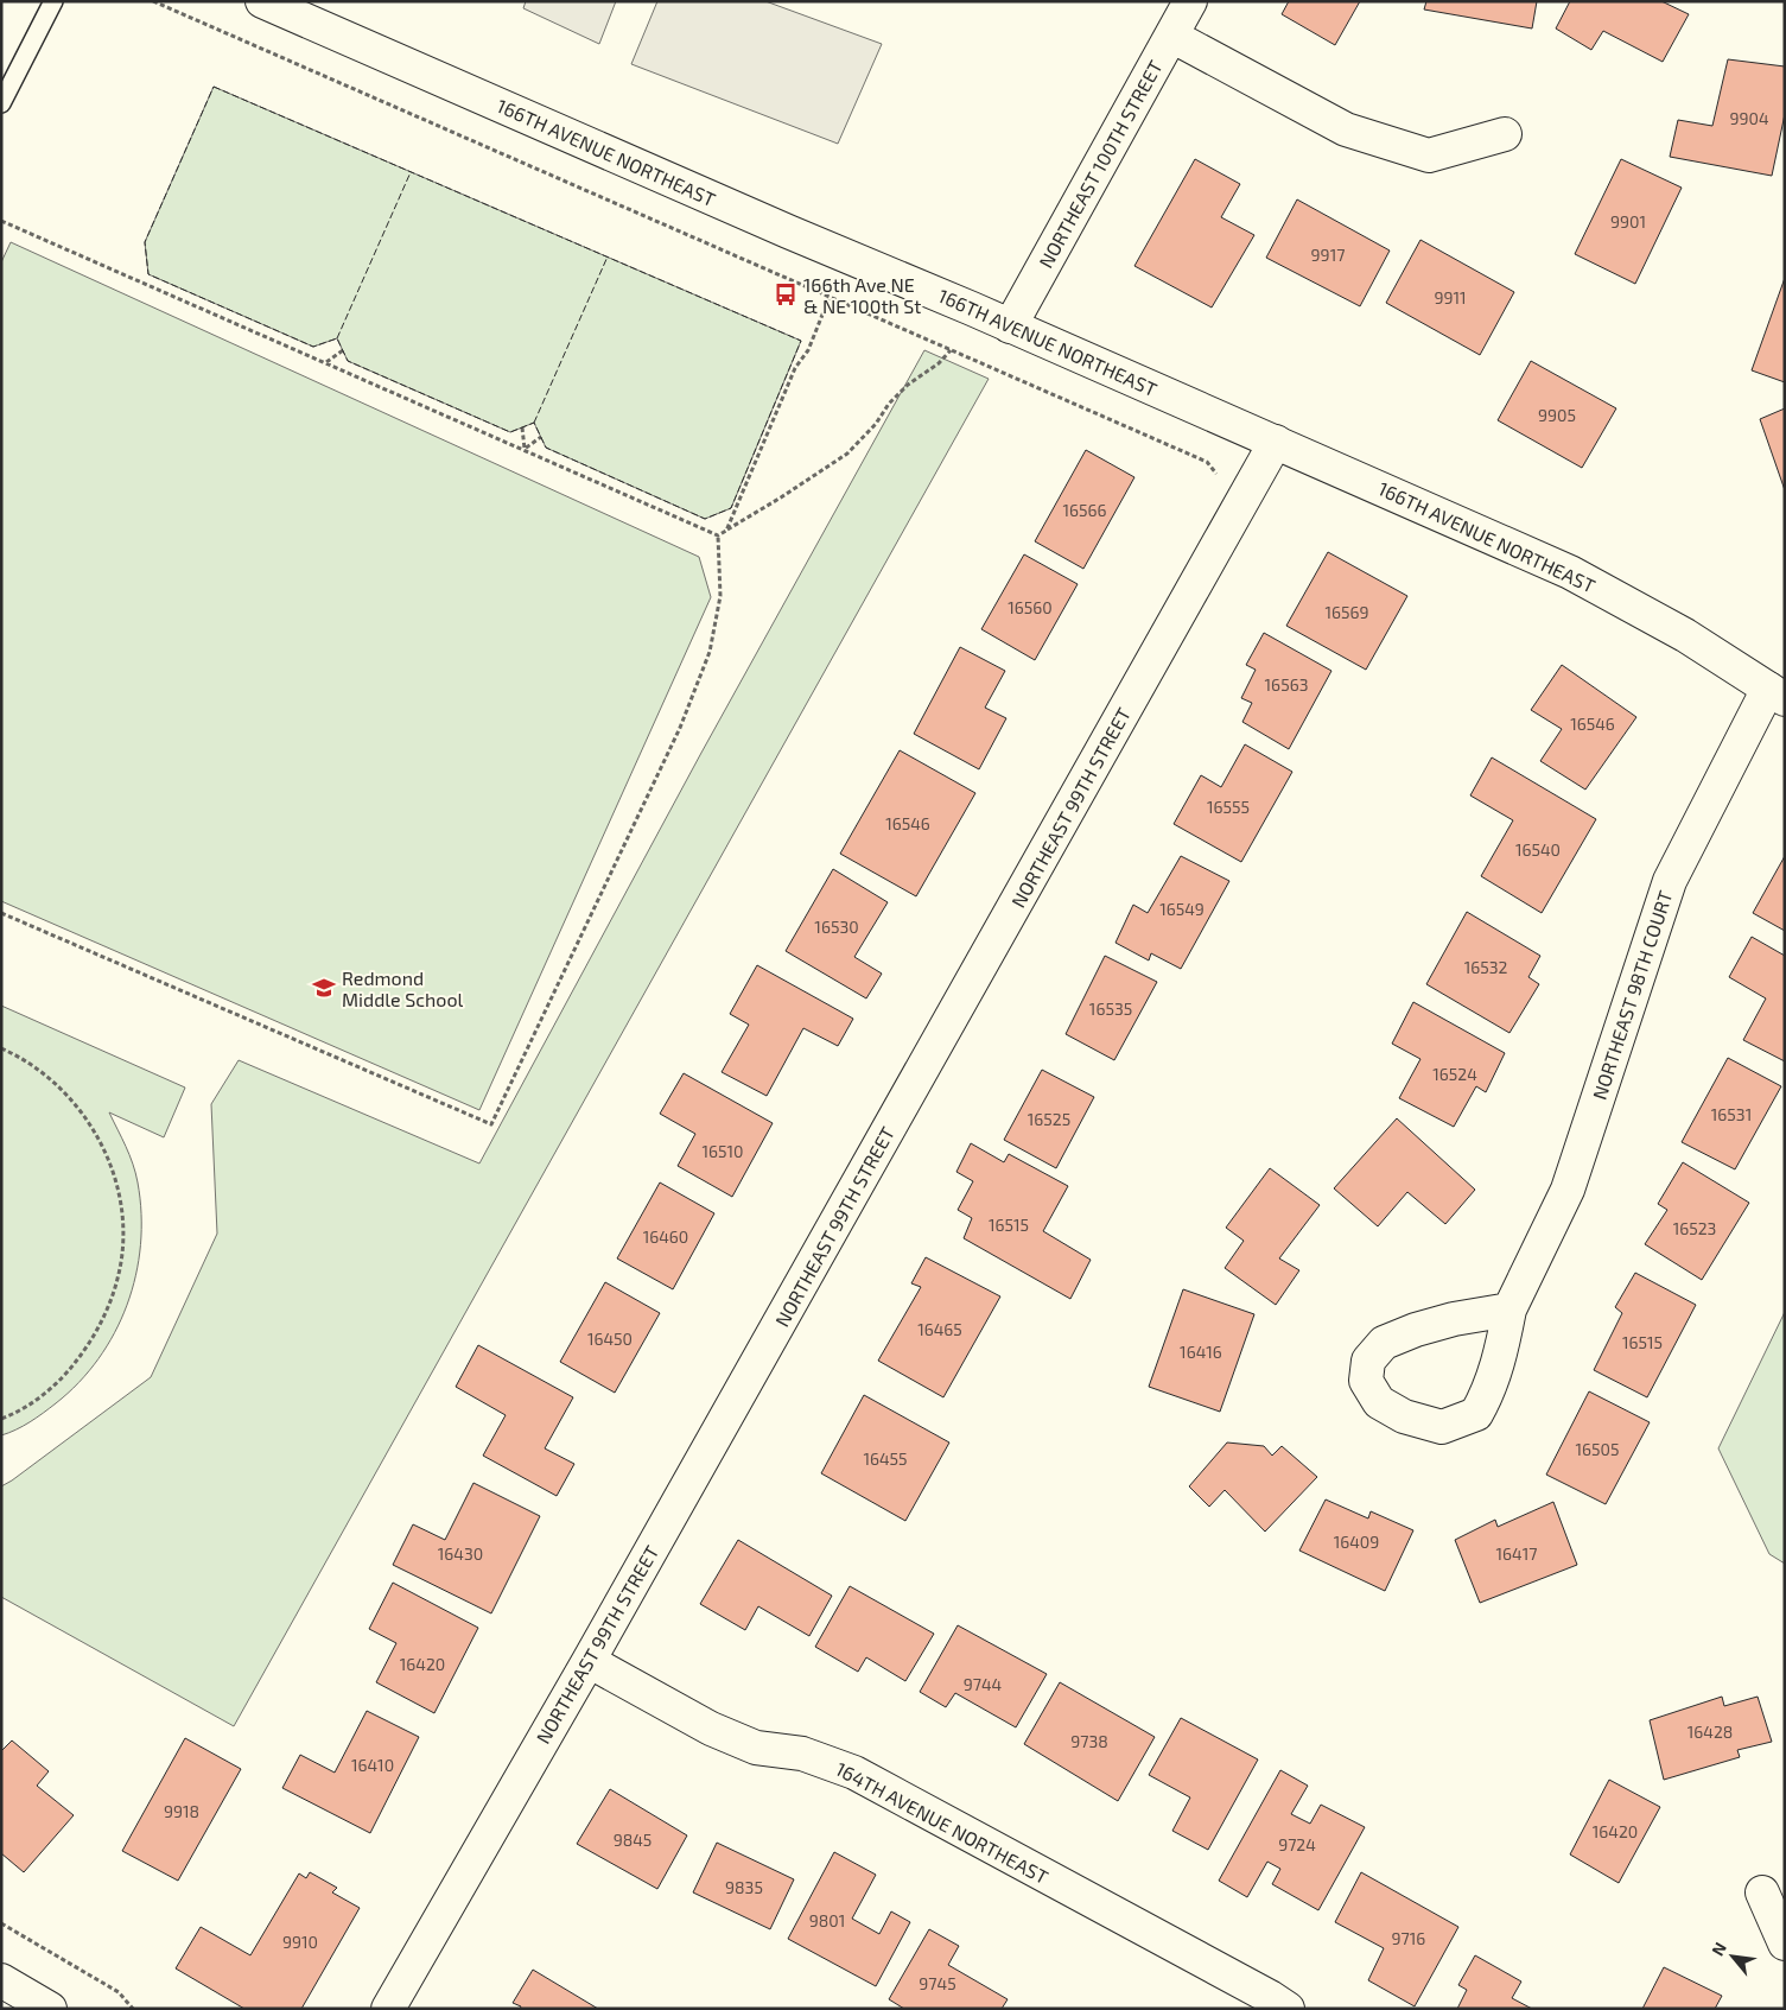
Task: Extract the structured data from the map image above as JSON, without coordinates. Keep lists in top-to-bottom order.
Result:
{
  "streets": {
    "street": [
      "166TH AVENUE NORTHEAST",
      "NORTHEAST 100TH STREET",
      "NORTHEAST 99TH STREET",
      "NORTHEAST 98TH COURT",
      "164TH AVENUE NORTHEAST"
    ]
  },
  "crossings": [
    ["166TH AVENUE NORTHEAST", "NORTHEAST 100TH STREET"],
    ["166TH AVENUE NORTHEAST", "NORTHEAST 99TH STREET"],
    ["166TH AVENUE NORTHEAST", "NORTHEAST 98TH COURT"],
    ["NORTHEAST 99TH STREET", "164TH AVENUE NORTHEAST"]
  ],
  "places": {
    "bus stop": ["166th Ave NE & NE 100th St"],
    "school or university": ["Redmond Middle School"]
  },
  "house_numbers": [
    "9904",
    "9901",
    "9917",
    "9911",
    "9905",
    "16566",
    "16560",
    "16569",
    "16563",
    "16546",
    "16555",
    "16546",
    "16540",
    "16549",
    "16530",
    "16532",
    "16535",
    "16524",
    "16531",
    "16525",
    "16510",
    "16515",
    "16523",
    "16460",
    "16465",
    "16450",
    "16515",
    "16416",
    "16505",
    "16455",
    "16409",
    "16430",
    "16417",
    "16420",
    "9744",
    "16428",
    "9738",
    "16410",
    "9918",
    "16420",
    "9845",
    "9724",
    "9835",
    "9801",
    "9716",
    "9910",
    "9745"
  ],
  "north": "top left"
}
